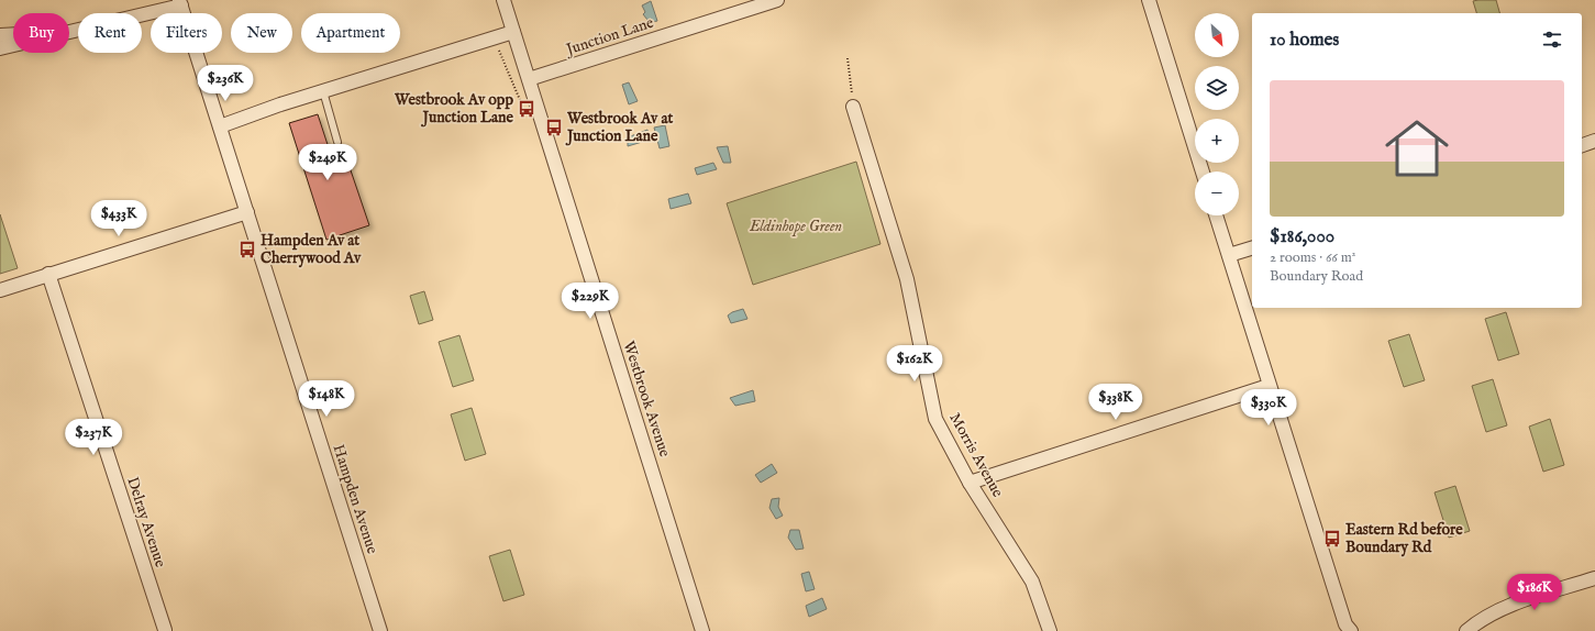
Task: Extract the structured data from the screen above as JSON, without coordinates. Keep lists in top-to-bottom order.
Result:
{
  "streets": {
    "street": [
      "Junction Lane",
      "Westbrook Avenue",
      "Morris Avenue",
      "Hampden Avenue",
      "Delray Avenue"
    ]
  },
  "crossings": [
    ["Junction Lane", "Westbrook Avenue"]
  ],
  "parks": ["Eldinhope Green"],
  "places": {
    "bus stop": [
      "Westbrook Av opp Junction Lane",
      "Westbrook Av at Junction Lane",
      "Hampden Av at Cherrywood Av",
      "Eastern Rd before Boundary Rd"
    ]
  },
  "north": "bottom right",
  "page": {
    "map_buttons": ["+", "−"],
    "chip": [
      "Buy",
      "Rent",
      "Filters",
      "New",
      "Apartment"
    ],
    "heading": "10 homes",
    "price": [
      "$236K",
      "$249K",
      "$433K",
      "$229K",
      "$162K",
      "$148K",
      "$338K",
      "$330K",
      "$237K",
      "$186K"
    ],
    "list": [
      {
        "name": "$186,000",
        "note": "2 rooms · 66 m² · Boundary Road"
      }
    ]
  }
}
